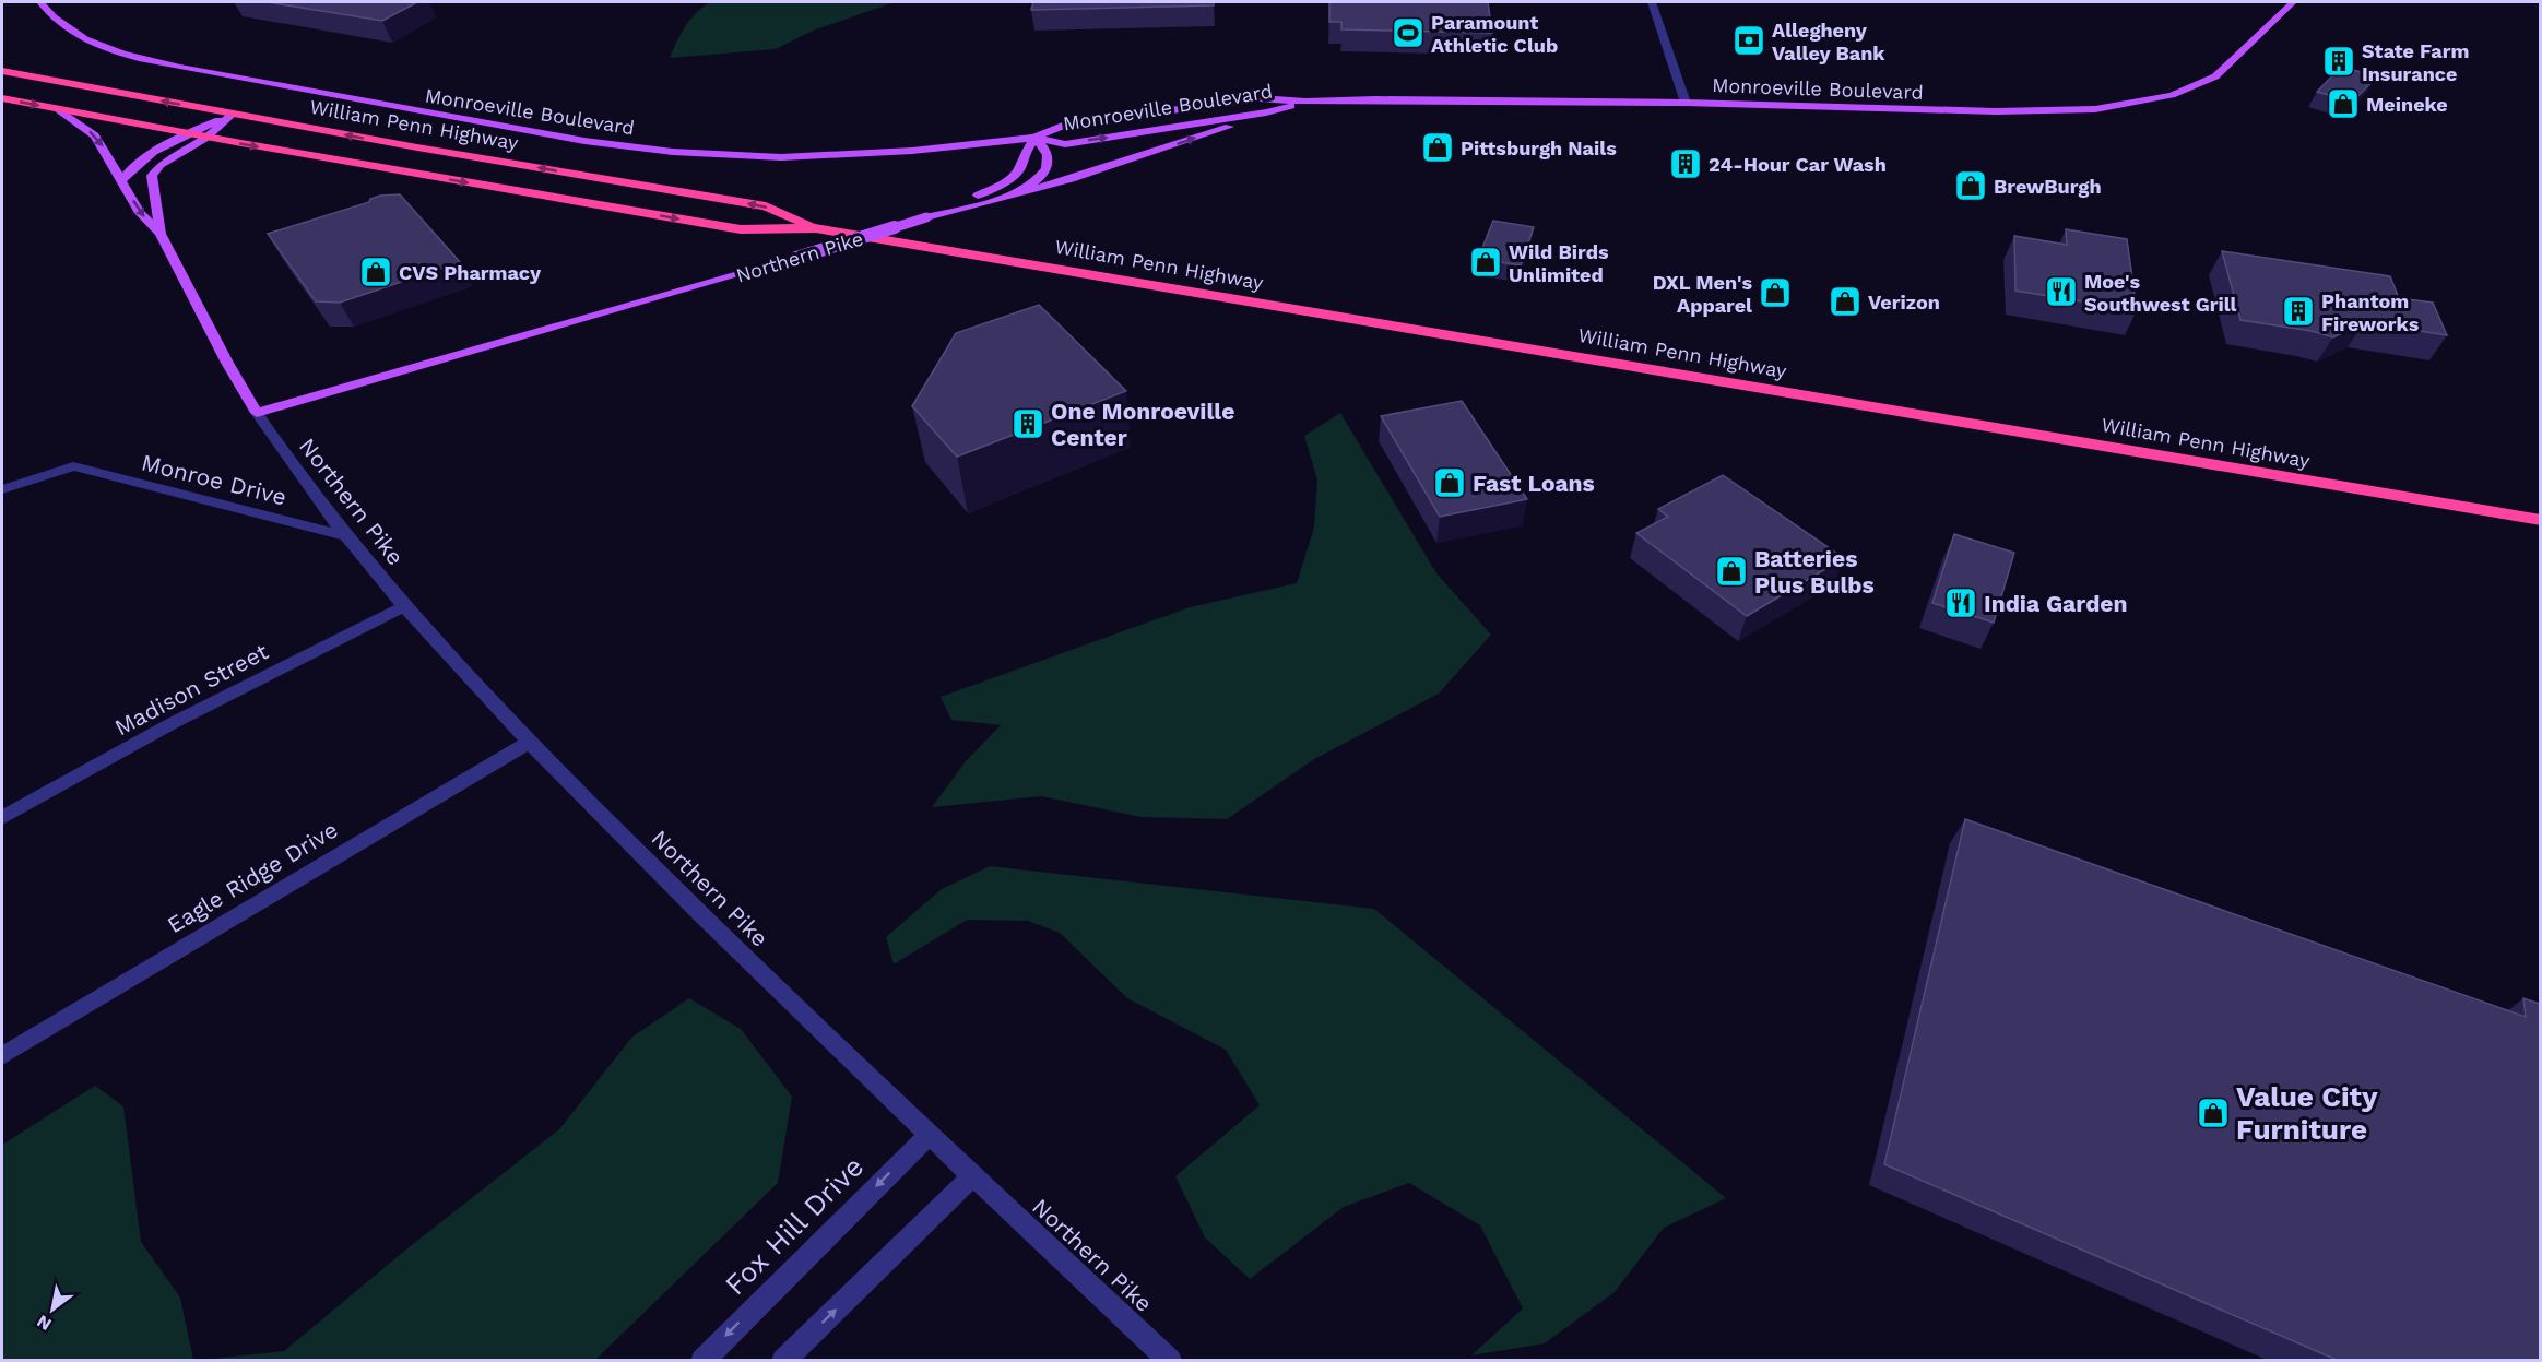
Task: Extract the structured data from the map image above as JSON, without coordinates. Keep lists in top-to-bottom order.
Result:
{
  "streets": {
    "highway": ["William Penn Highway"],
    "main road": ["Monroeville Boulevard", "Northern Pike"],
    "street": [
      "Monroe Drive",
      "Madison Street",
      "Eagle Ridge Drive",
      "Fox Hill Drive"
    ]
  },
  "crossings": [
    ["Monroeville Boulevard", "Northern Pike"],
    ["William Penn Highway", "Northern Pike"],
    ["Northern Pike", "Monroe Drive"],
    ["Northern Pike", "Madison Street"],
    ["Northern Pike", "Eagle Ridge Drive"],
    ["Northern Pike", "Fox Hill Drive"]
  ],
  "places": {
    "sports": ["Paramount Athletic Club"],
    "bank": ["Allegheny Valley Bank"],
    "building": [
      "State Farm Insurance",
      "24-Hour Car Wash",
      "Phantom Fireworks",
      "One Monroeville Center"
    ],
    "shop": [
      "Meineke",
      "Pittsburgh Nails",
      "BrewBurgh",
      "Wild Birds Unlimited",
      "CVS Pharmacy",
      "DXL Men's Apparel",
      "Verizon",
      "Fast Loans",
      "Batteries Plus Bulbs",
      "Value City Furniture"
    ],
    "restaurant": ["Moe's Southwest Grill", "India Garden"]
  },
  "north": "bottom left"
}
